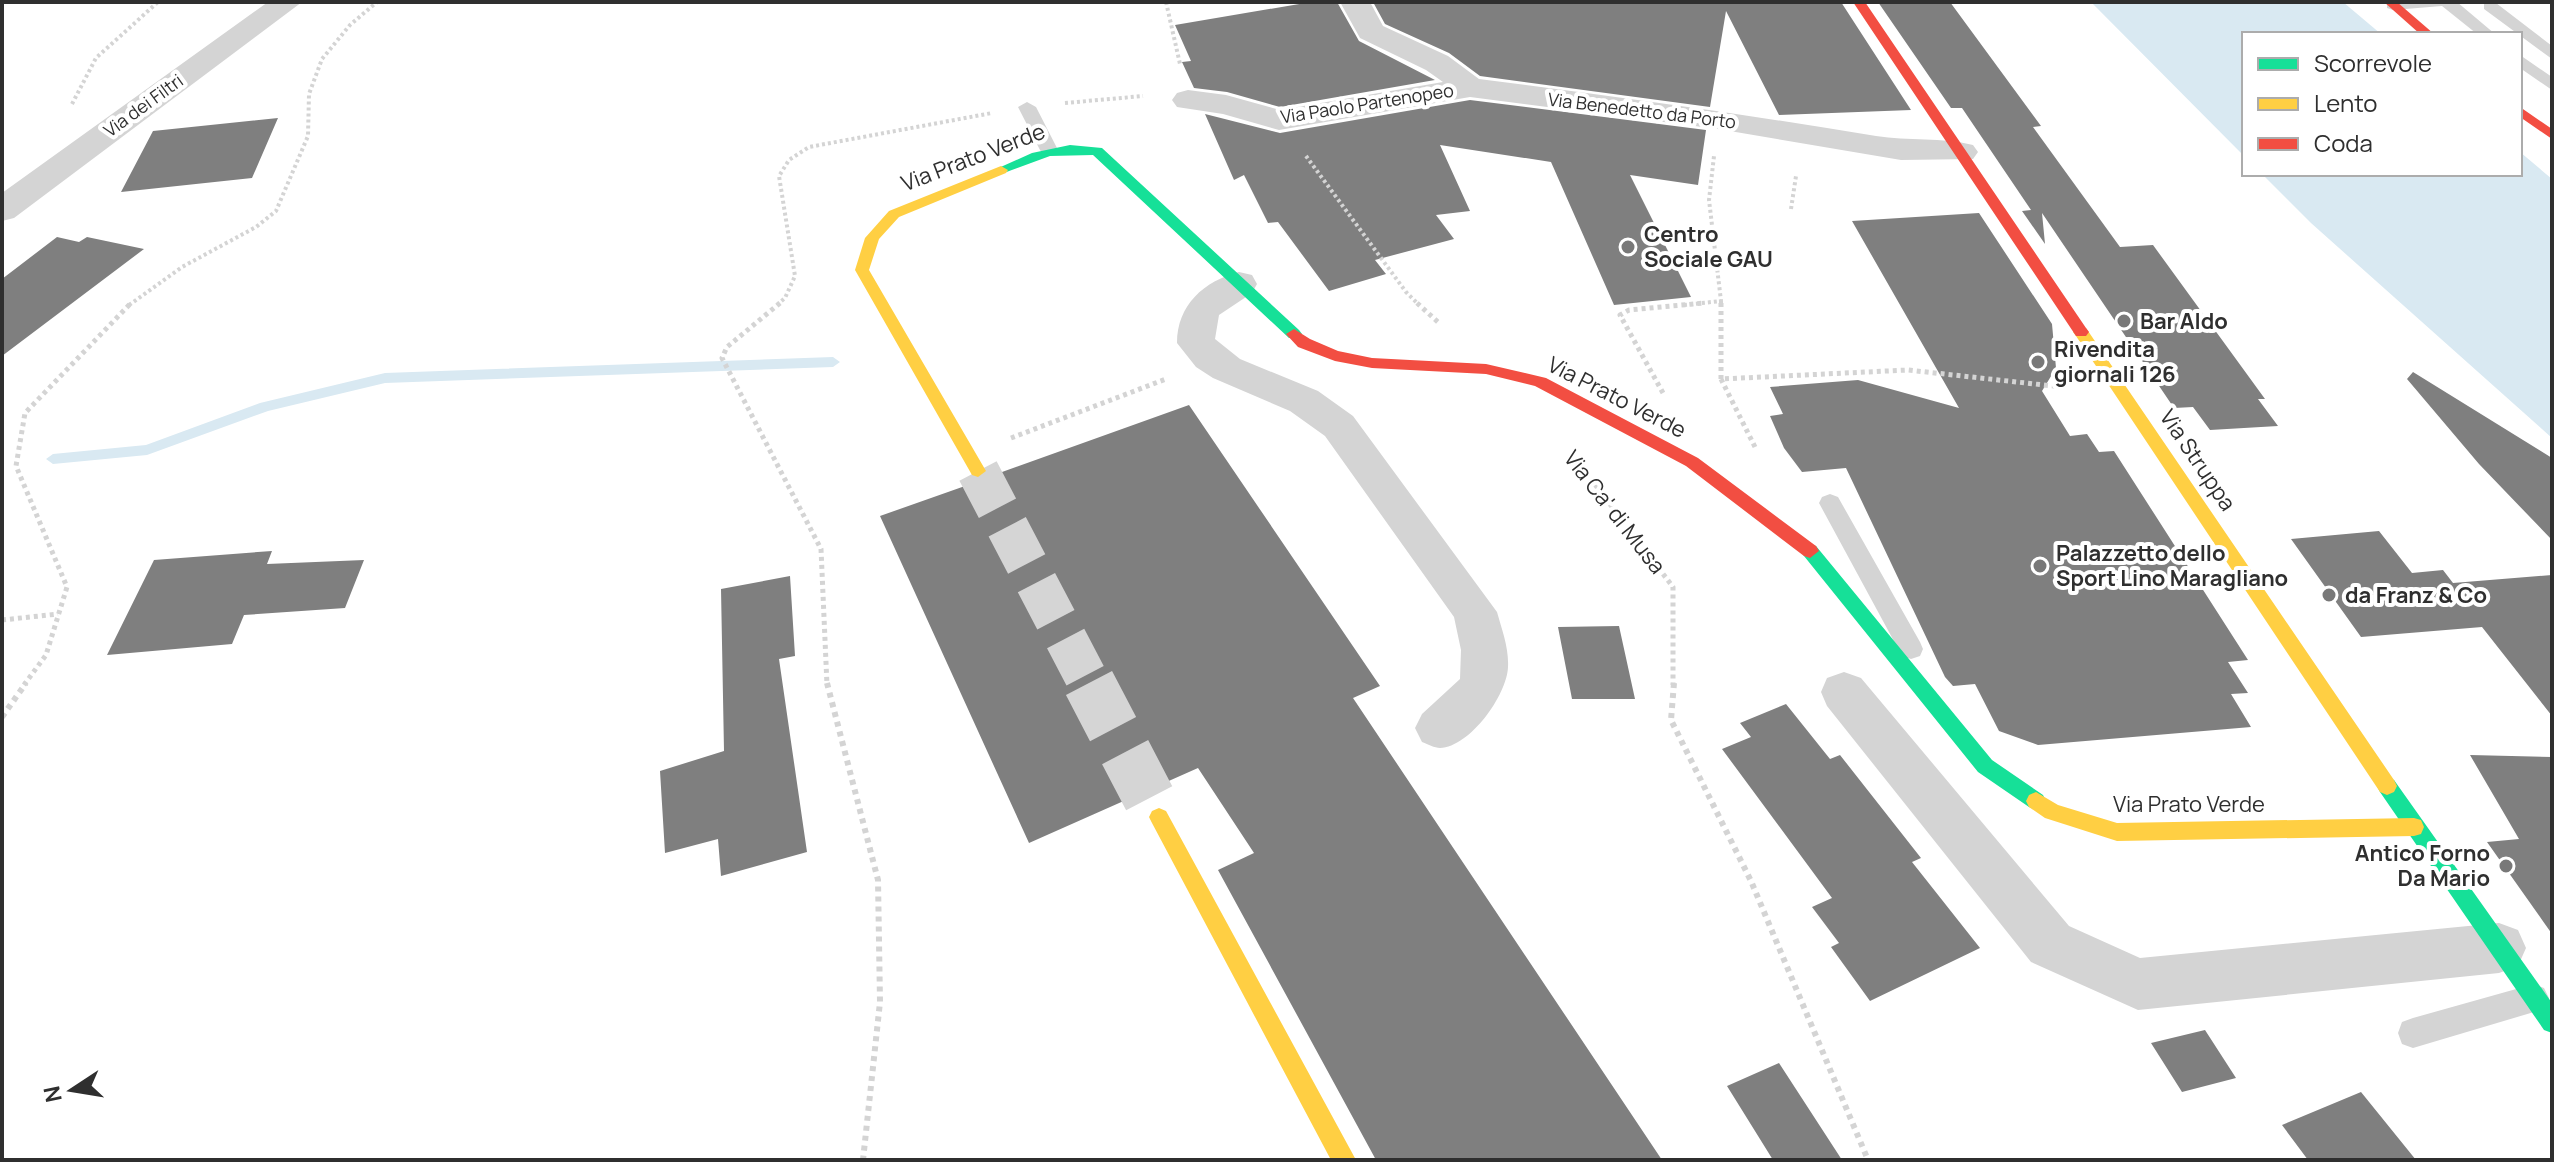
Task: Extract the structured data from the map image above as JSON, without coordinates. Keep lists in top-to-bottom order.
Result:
{
  "streets": {
    "street": [
      "Via Paolo Partenopeo",
      "Via dei Filtri",
      "Via Benedetto da Porto",
      "Via Prato Verde",
      "Via Struppa"
    ],
    "path": ["Via Ca' di Musa"]
  },
  "crossings": [
    ["Via Paolo Partenopeo", "Via Benedetto da Porto"],
    ["Via Benedetto da Porto", "Via Struppa"],
    ["Via Prato Verde", "Via Struppa"]
  ],
  "places": [
    "Centro Sociale GAU",
    "Bar Aldo",
    "Rivendita giornali 126",
    "Palazzetto dello Sport Lino Maragliano",
    "da Franz & Co",
    "Antico Forno Da Mario"
  ],
  "legend": ["Scorrevole", "Lento", "Coda"],
  "north": "left"
}
